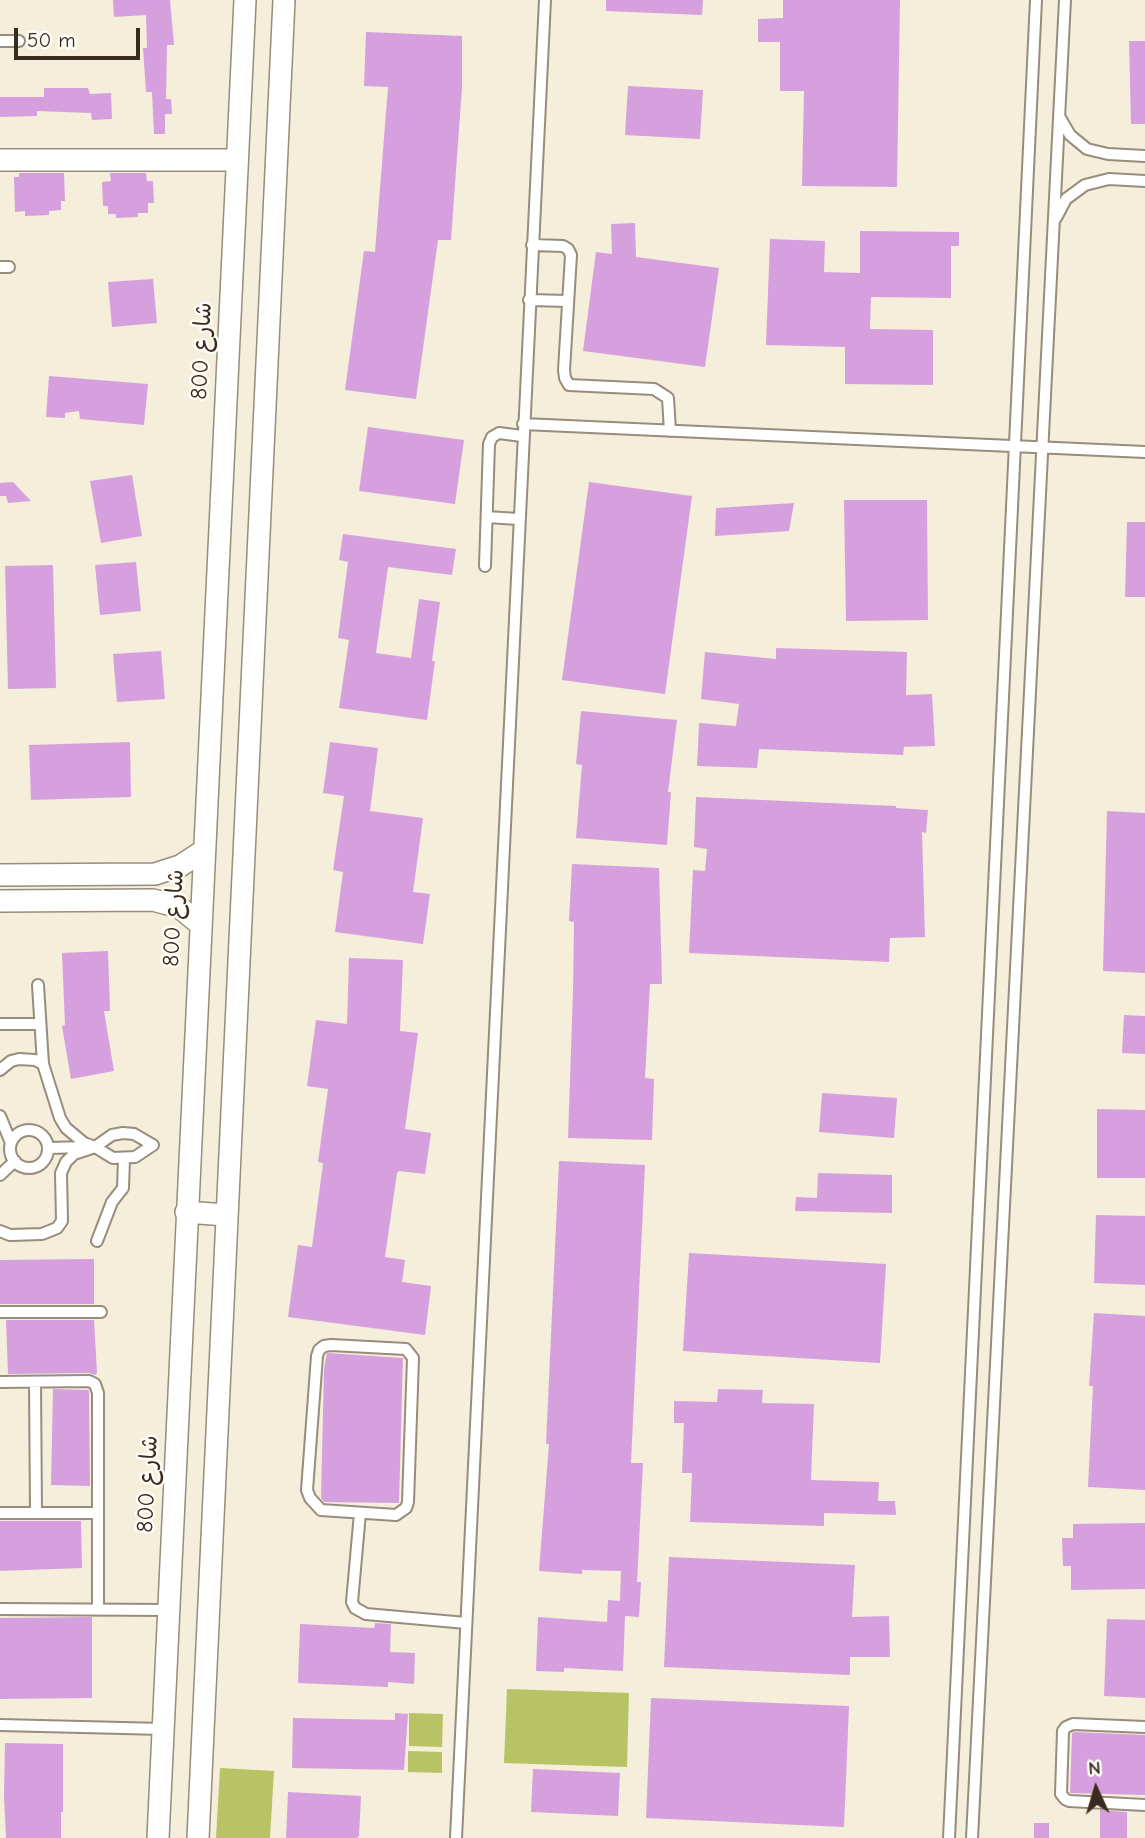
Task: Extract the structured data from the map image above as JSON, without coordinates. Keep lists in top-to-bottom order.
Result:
{
  "streets": {
    "street": ["شارع 800"]
  },
  "scale_bar": "50 m",
  "north": "top"
}
